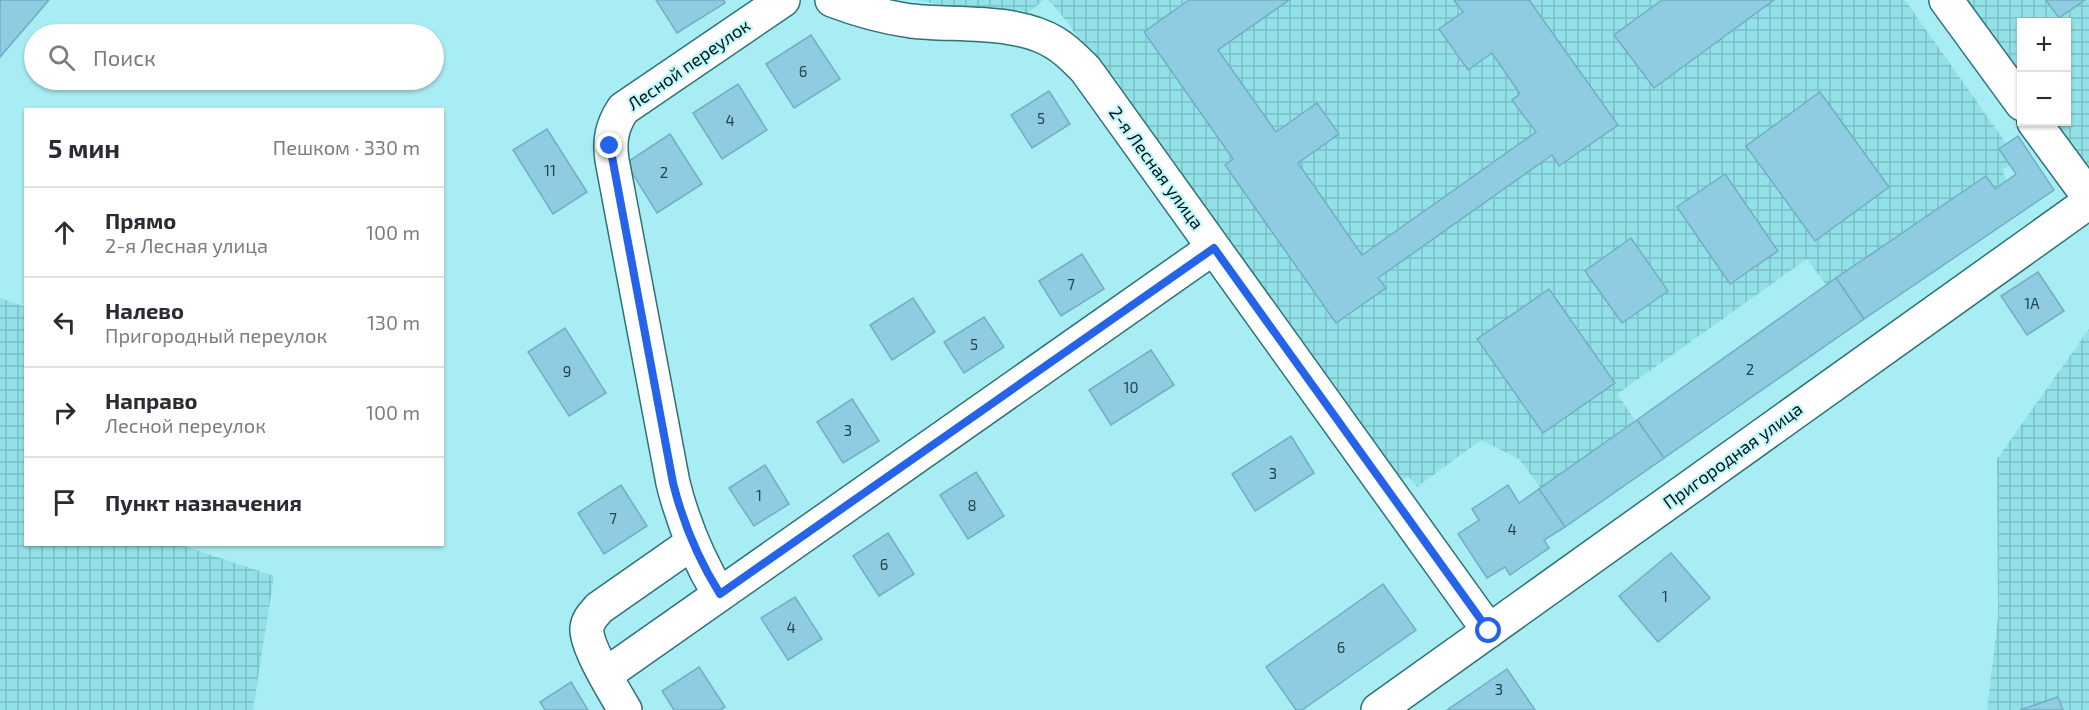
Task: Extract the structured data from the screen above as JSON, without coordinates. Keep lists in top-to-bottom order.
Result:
{
  "streets": {
    "street": ["Лесной переулок", "2-я Лесная улица", "Пригородная улица"]
  },
  "crossings": [
    ["2-я Лесная улица", "Пригородная улица"]
  ],
  "house_numbers": [
    "6",
    "5",
    "4",
    "11",
    "2",
    "7",
    "1А",
    "5",
    "2",
    "9",
    "10",
    "3",
    "3",
    "1",
    "8",
    "7",
    "4",
    "6",
    "1",
    "4",
    "6",
    "3"
  ],
  "page": {
    "map_buttons": ["+", "−"],
    "search": "Поиск",
    "heading": ["5 мин", "Пешком · 330 m"],
    "list": [
      ["Прямо", "2-я Лесная улица", "100 m"],
      ["Налево", "Пригородный переулок", "130 m"],
      ["Направо", "Лесной переулок", "100 m"],
      "Пункт назначения"
    ]
  }
}
